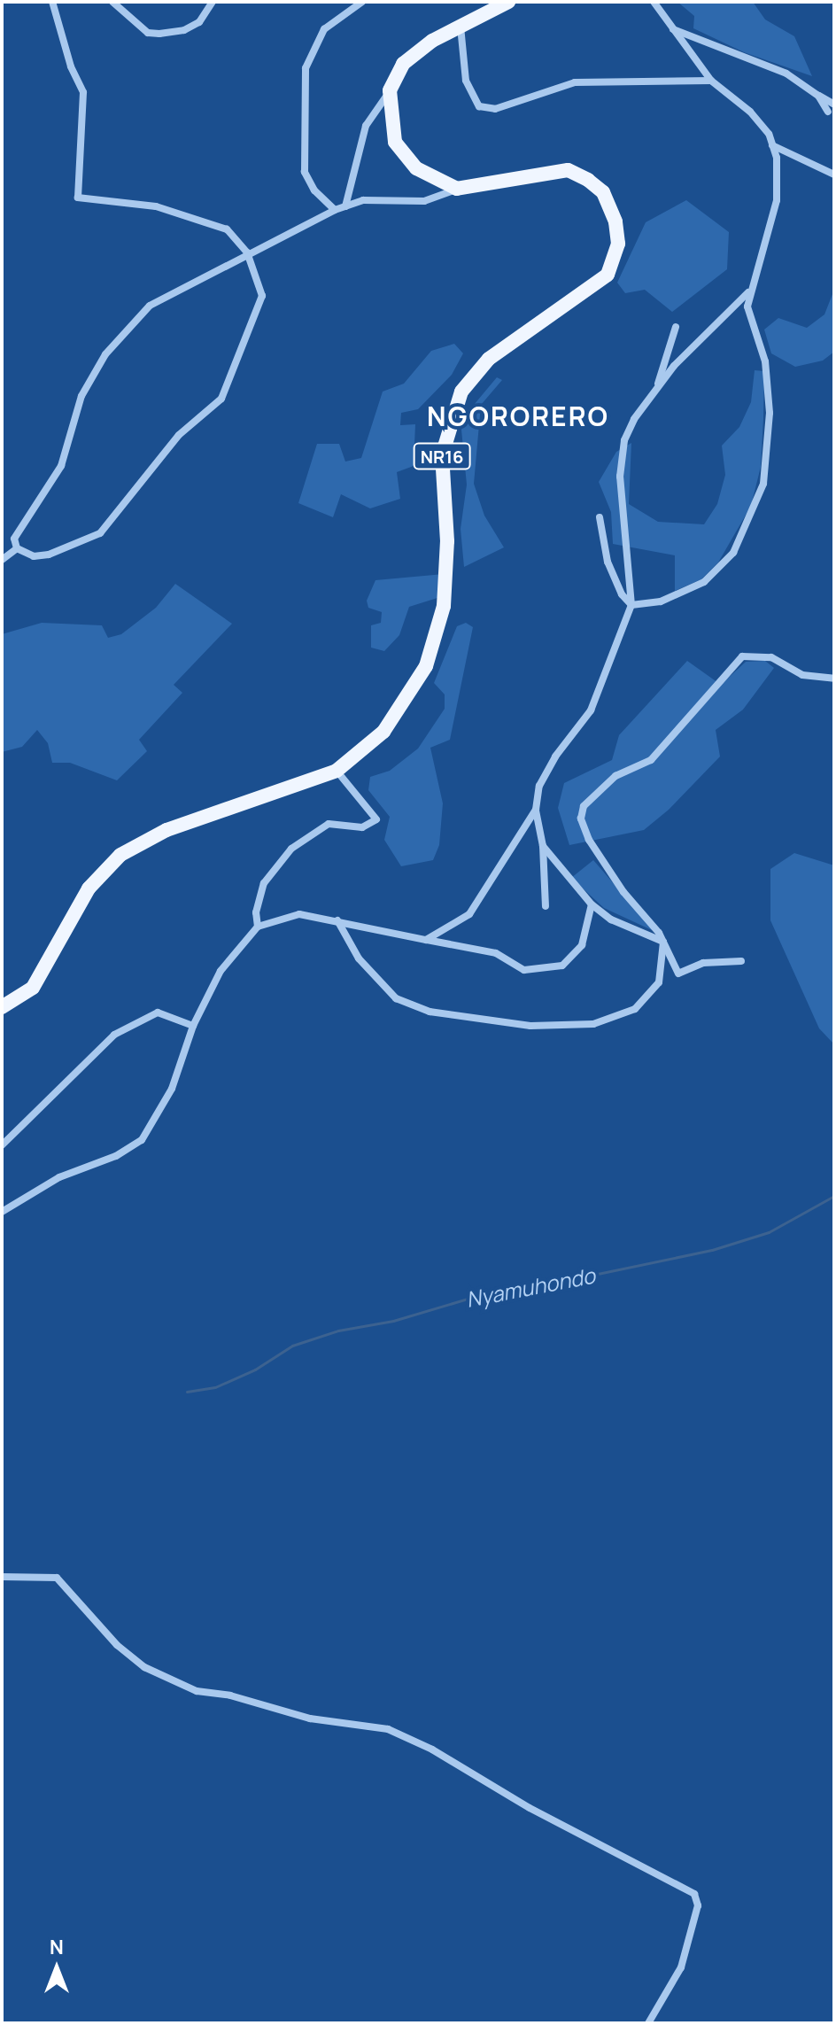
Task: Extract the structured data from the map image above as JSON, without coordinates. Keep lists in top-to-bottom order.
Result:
{
  "streets": {
    "main road": ["NR16"]
  },
  "districts": ["NGORORERO"],
  "water": ["Nyamuhondo"],
  "north": "top"
}
